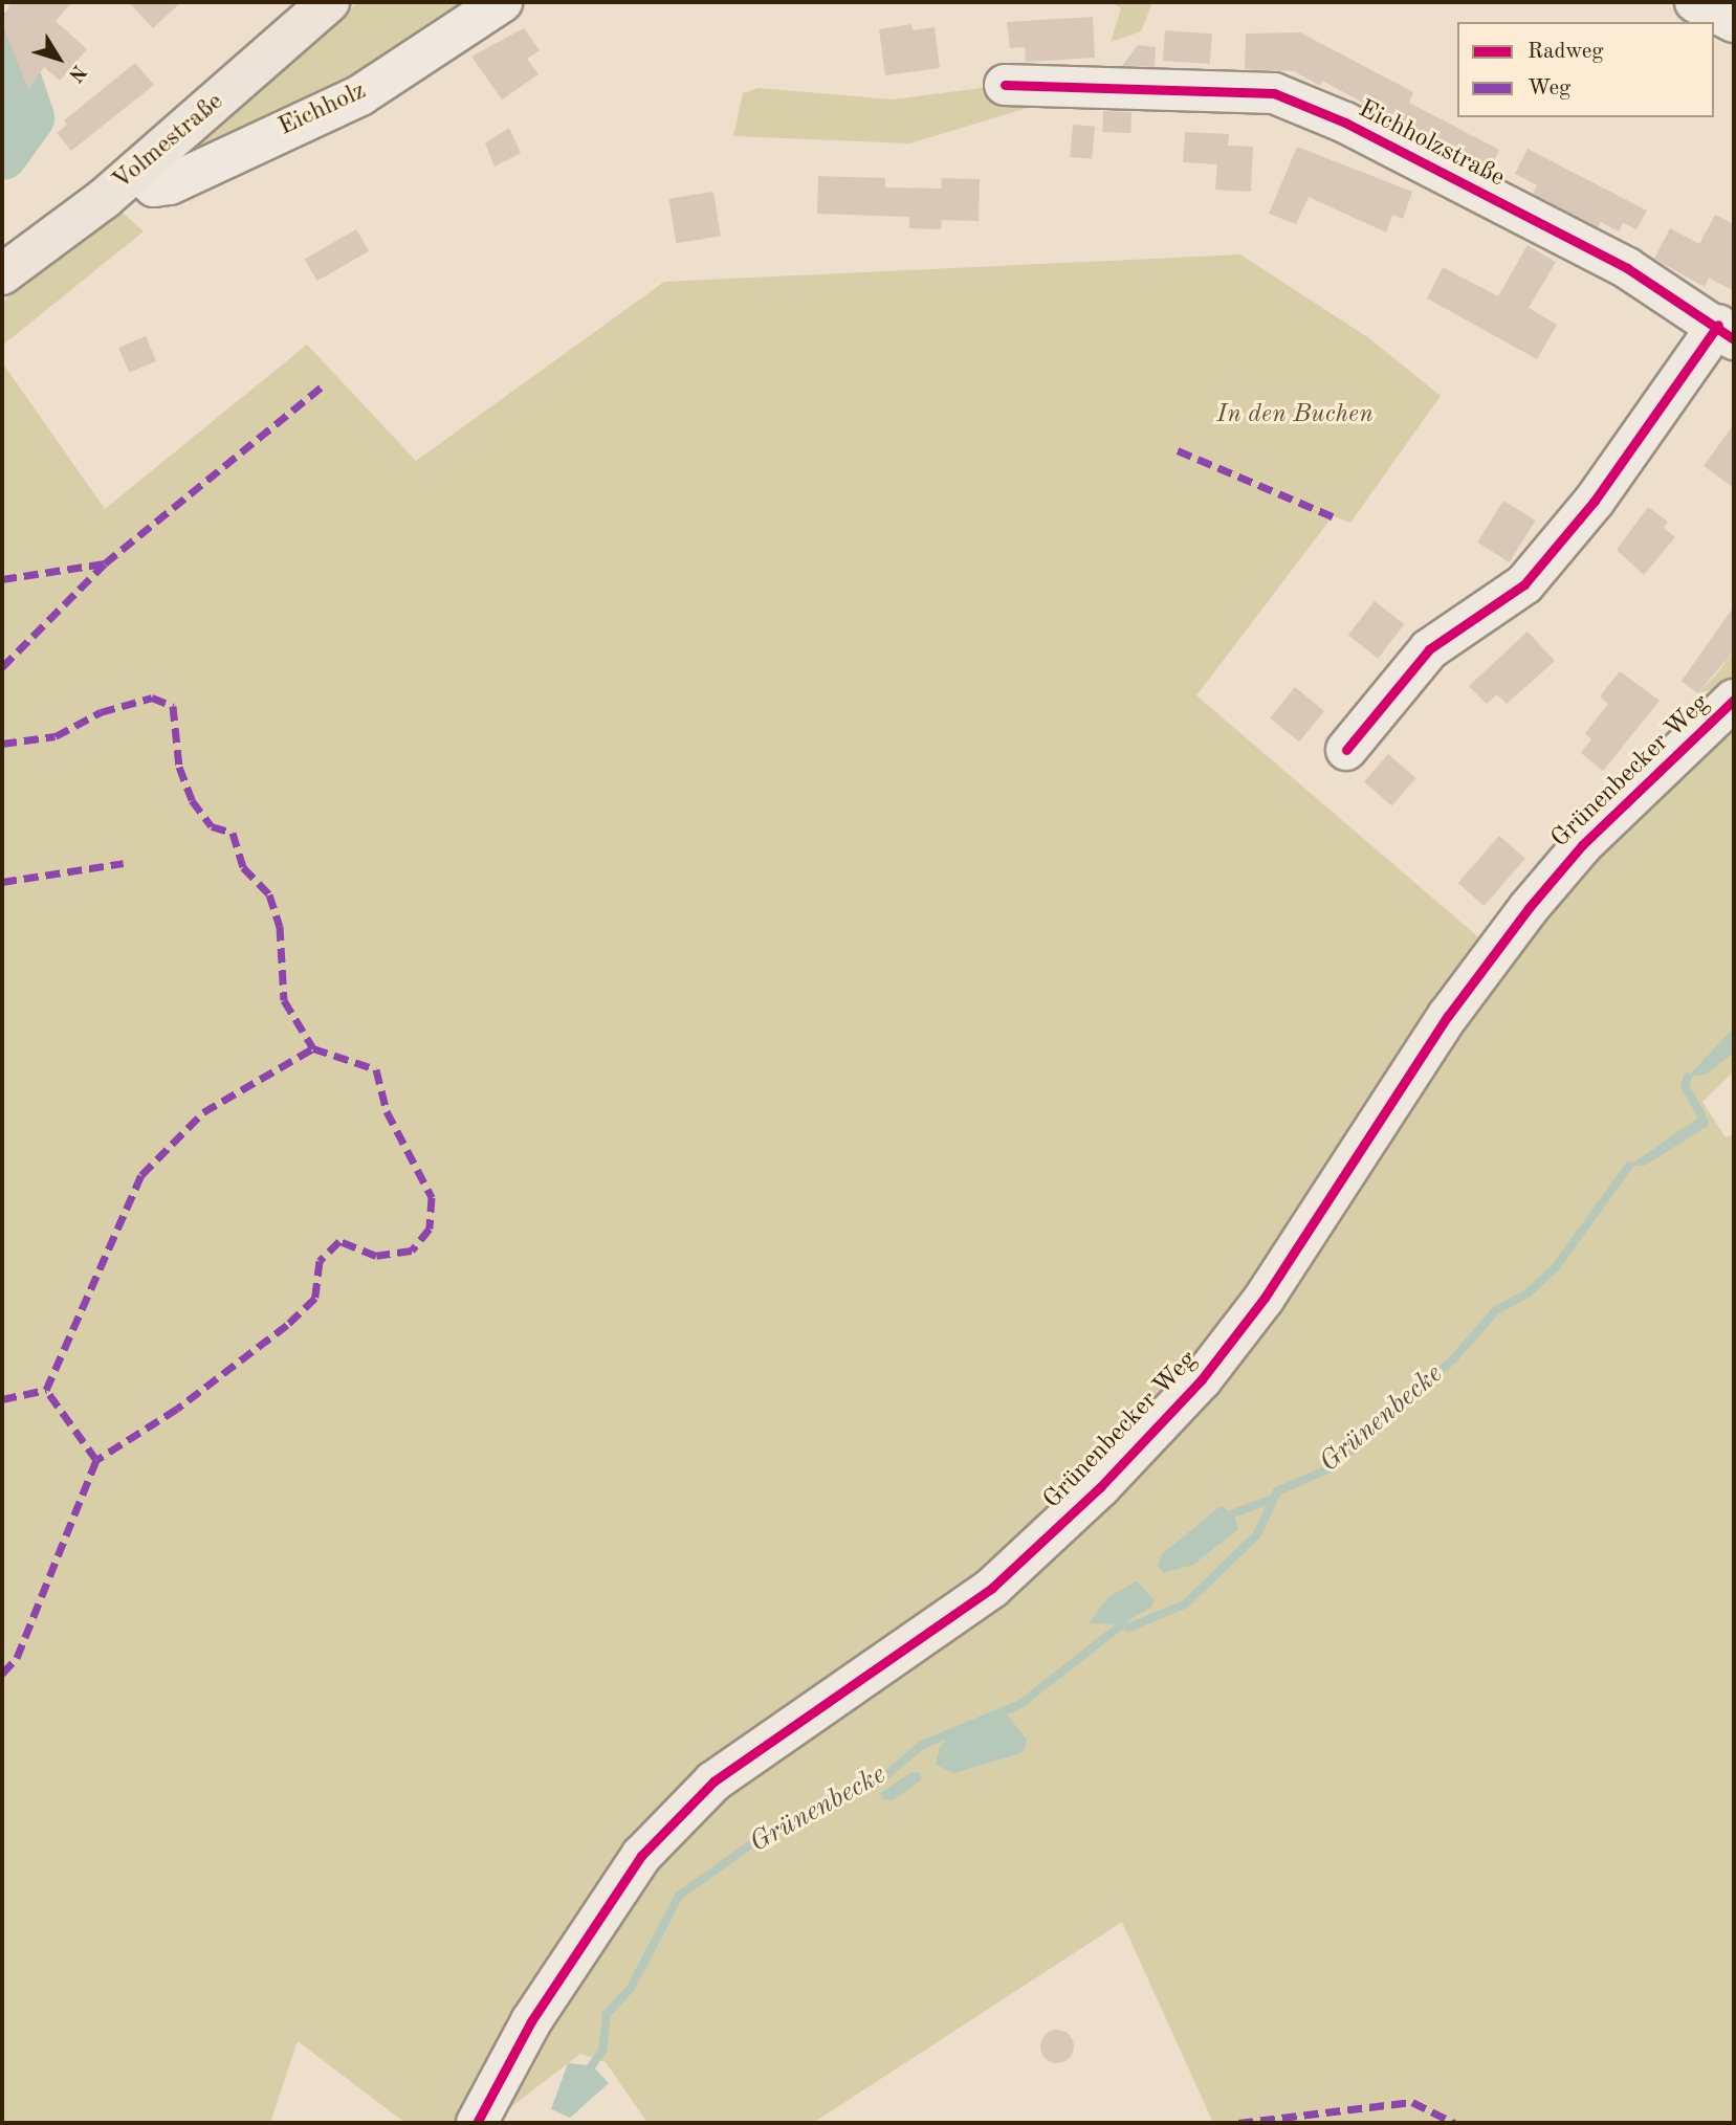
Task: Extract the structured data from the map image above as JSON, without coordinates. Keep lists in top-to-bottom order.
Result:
{
  "streets": {
    "main road": ["Volmestraße"],
    "street": ["Eichholz", "Eichholzstraße", "Grünenbecker Weg"]
  },
  "crossings": [
    ["Eichholz", "Volmestraße"]
  ],
  "water": ["Grünenbecke"],
  "parks": ["In den Buchen"],
  "legend": ["Radweg", "Weg"],
  "north": "bottom right"
}
